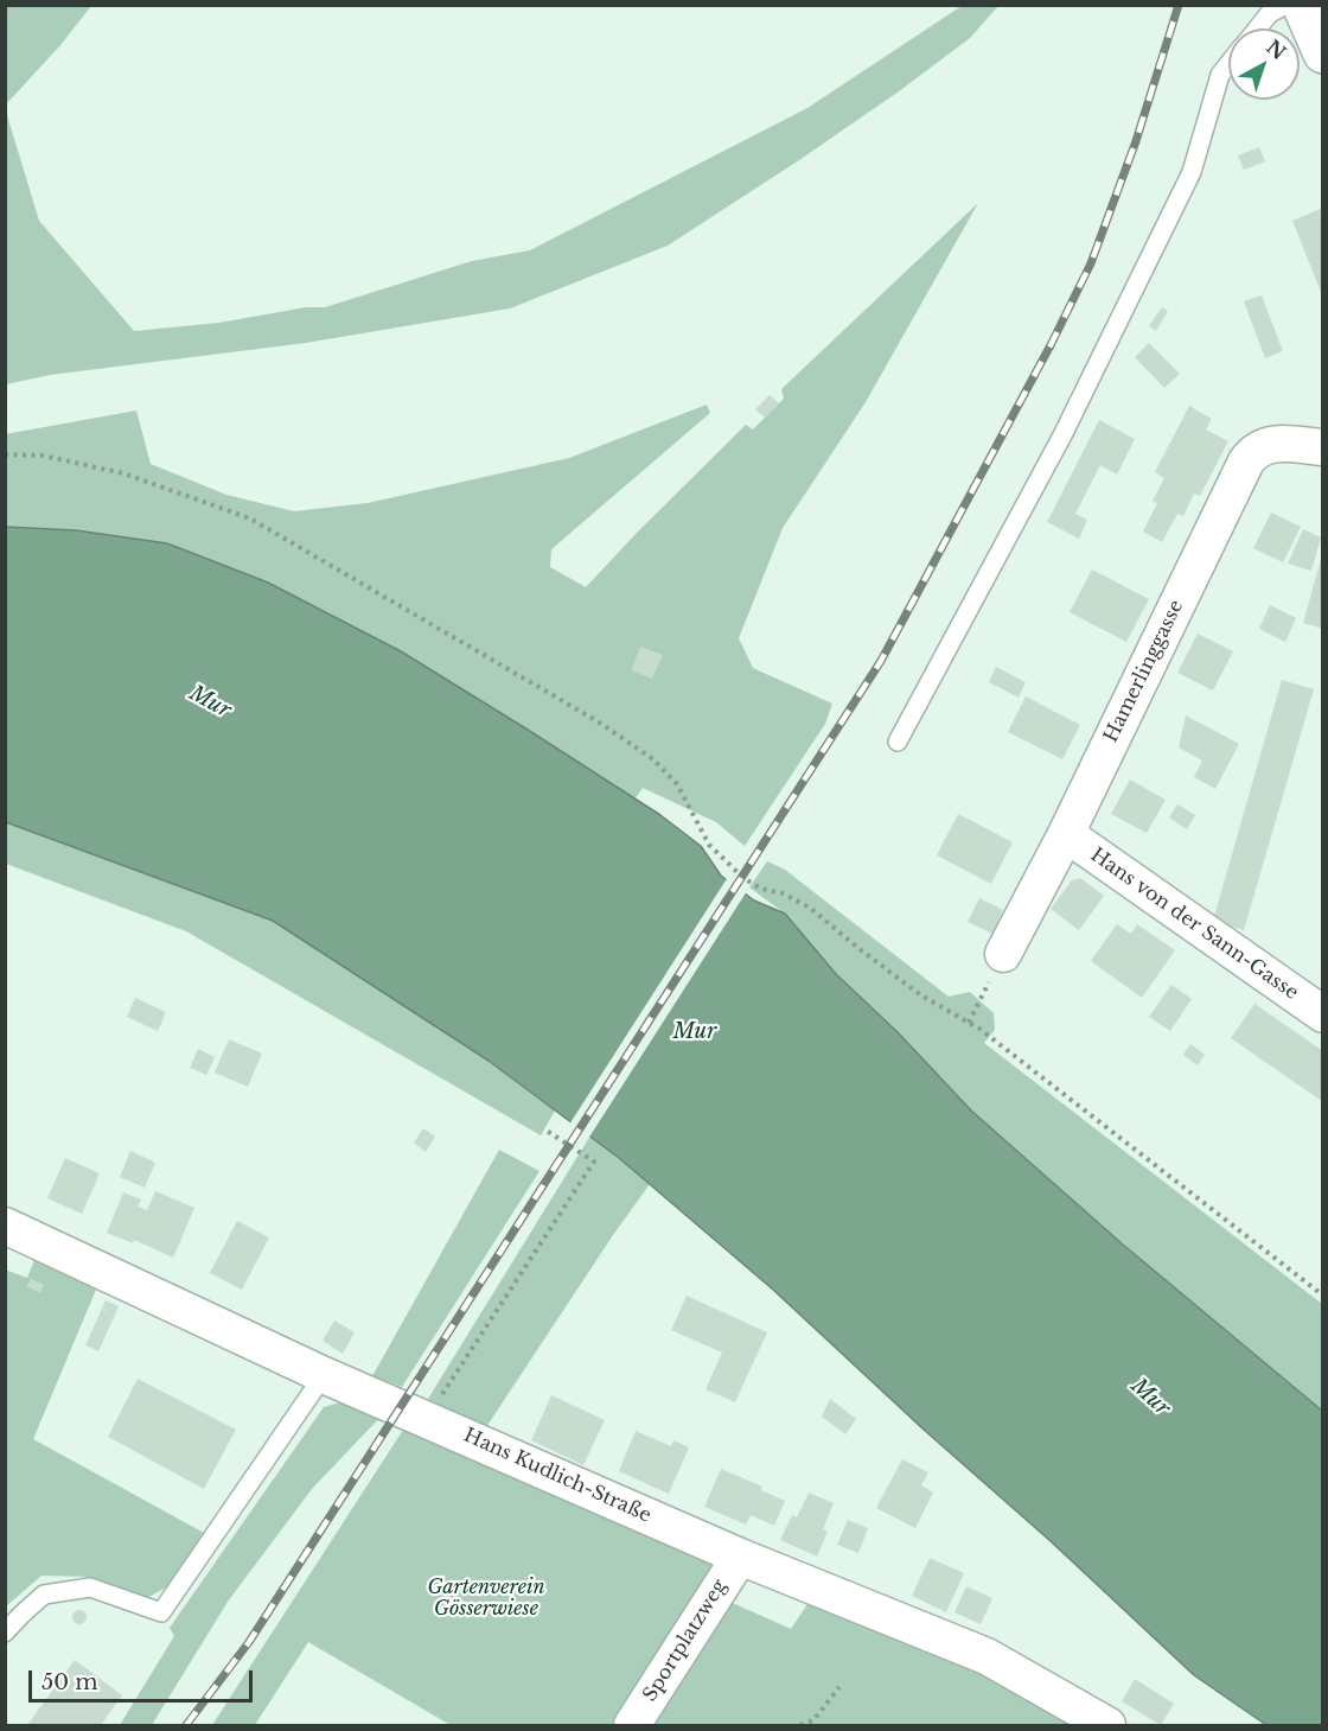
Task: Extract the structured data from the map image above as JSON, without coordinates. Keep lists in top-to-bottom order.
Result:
{
  "streets": {
    "street": [
      "Hamerlinggasse",
      "Hans von der Sann-Gasse",
      "Hans Kudlich-Straße",
      "Sportplatzweg"
    ]
  },
  "crossings": [
    ["Hamerlinggasse", "Hans von der Sann-Gasse"],
    ["Hans Kudlich-Straße", "Sportplatzweg"]
  ],
  "water": ["Mur"],
  "parks": ["Gartenverein Gösserwiese"],
  "scale_bar": "50 m",
  "north": "top right"
}
